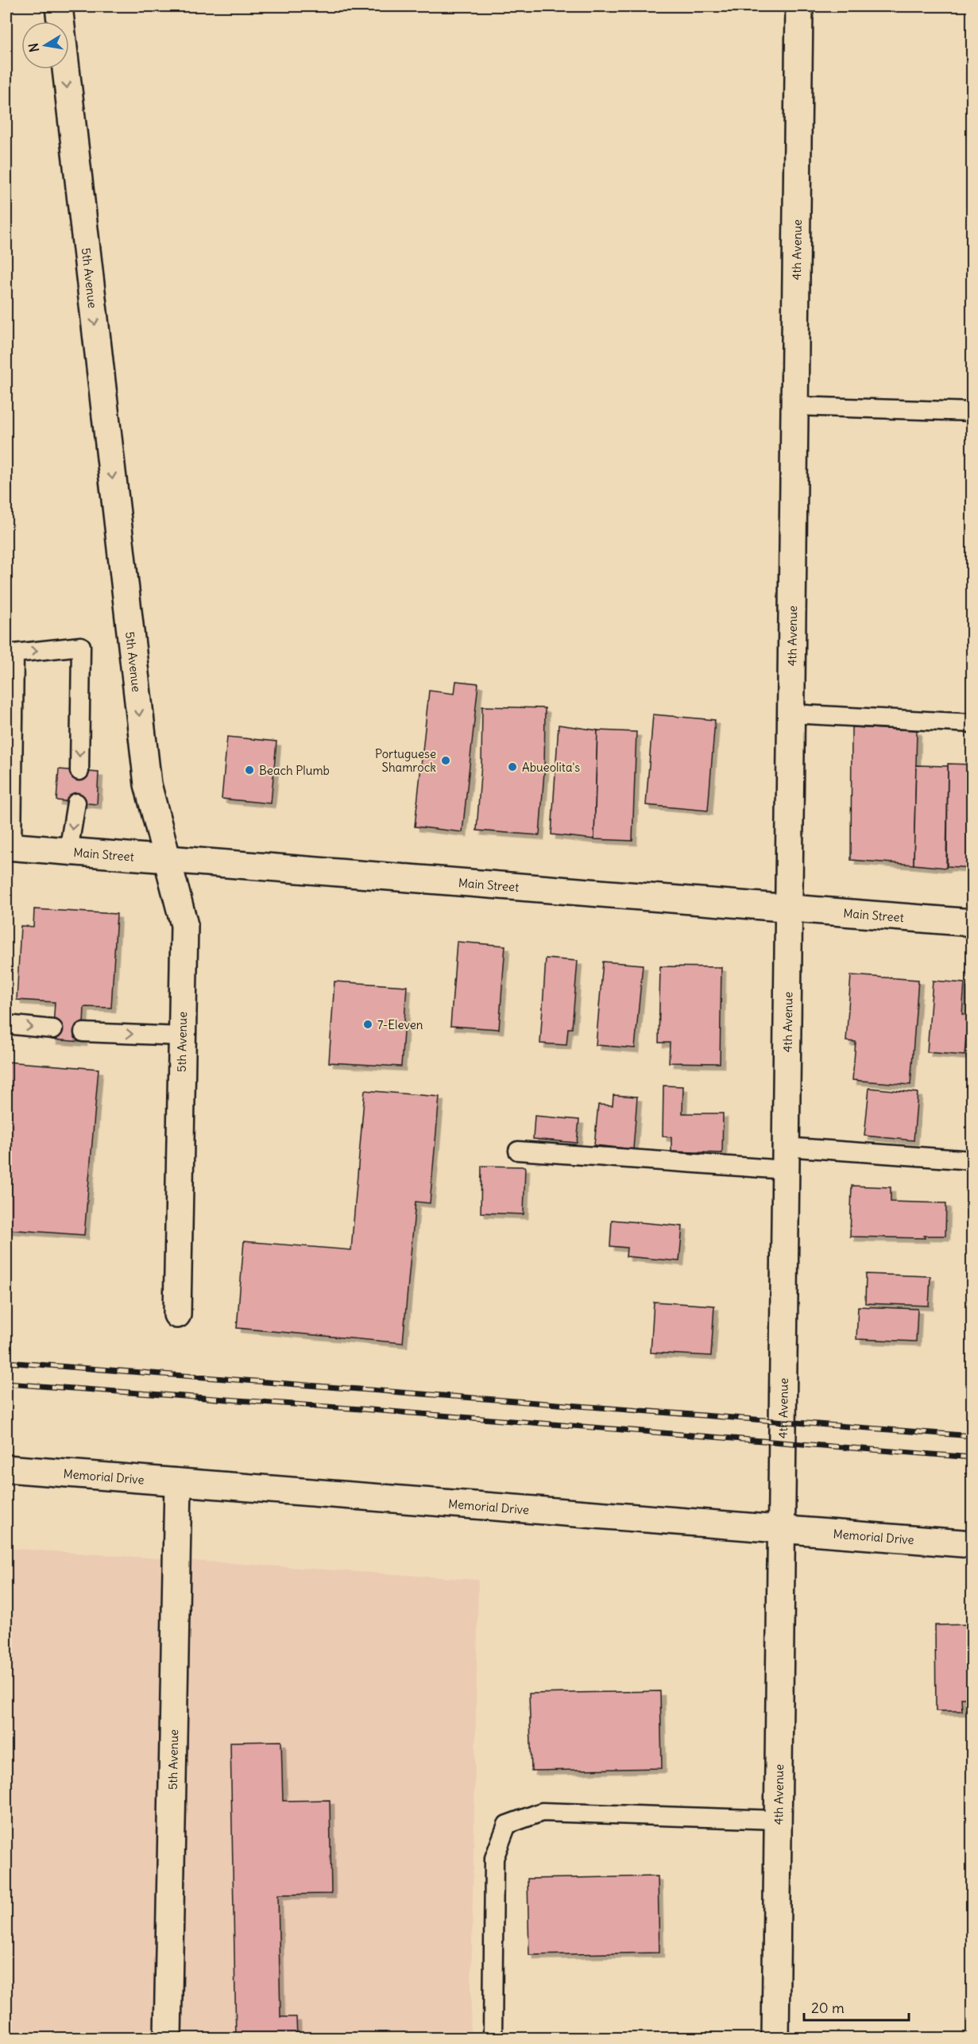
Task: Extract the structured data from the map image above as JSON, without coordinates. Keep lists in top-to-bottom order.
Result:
{
  "streets": {
    "street": [
      "4th Avenue",
      "5th Avenue",
      "Main Street",
      "Memorial Drive"
    ]
  },
  "crossings": [
    ["4th Avenue", "Main Street"],
    ["4th Avenue", "Memorial Drive"],
    ["5th Avenue", "Main Street"],
    ["5th Avenue", "Memorial Drive"]
  ],
  "one_way": ["5th Avenue"],
  "places": [
    "Portuguese Shamrock",
    "Abueolita's",
    "Beach Plumb",
    "7-Eleven"
  ],
  "scale_bar": "20 m",
  "north": "left"
}
